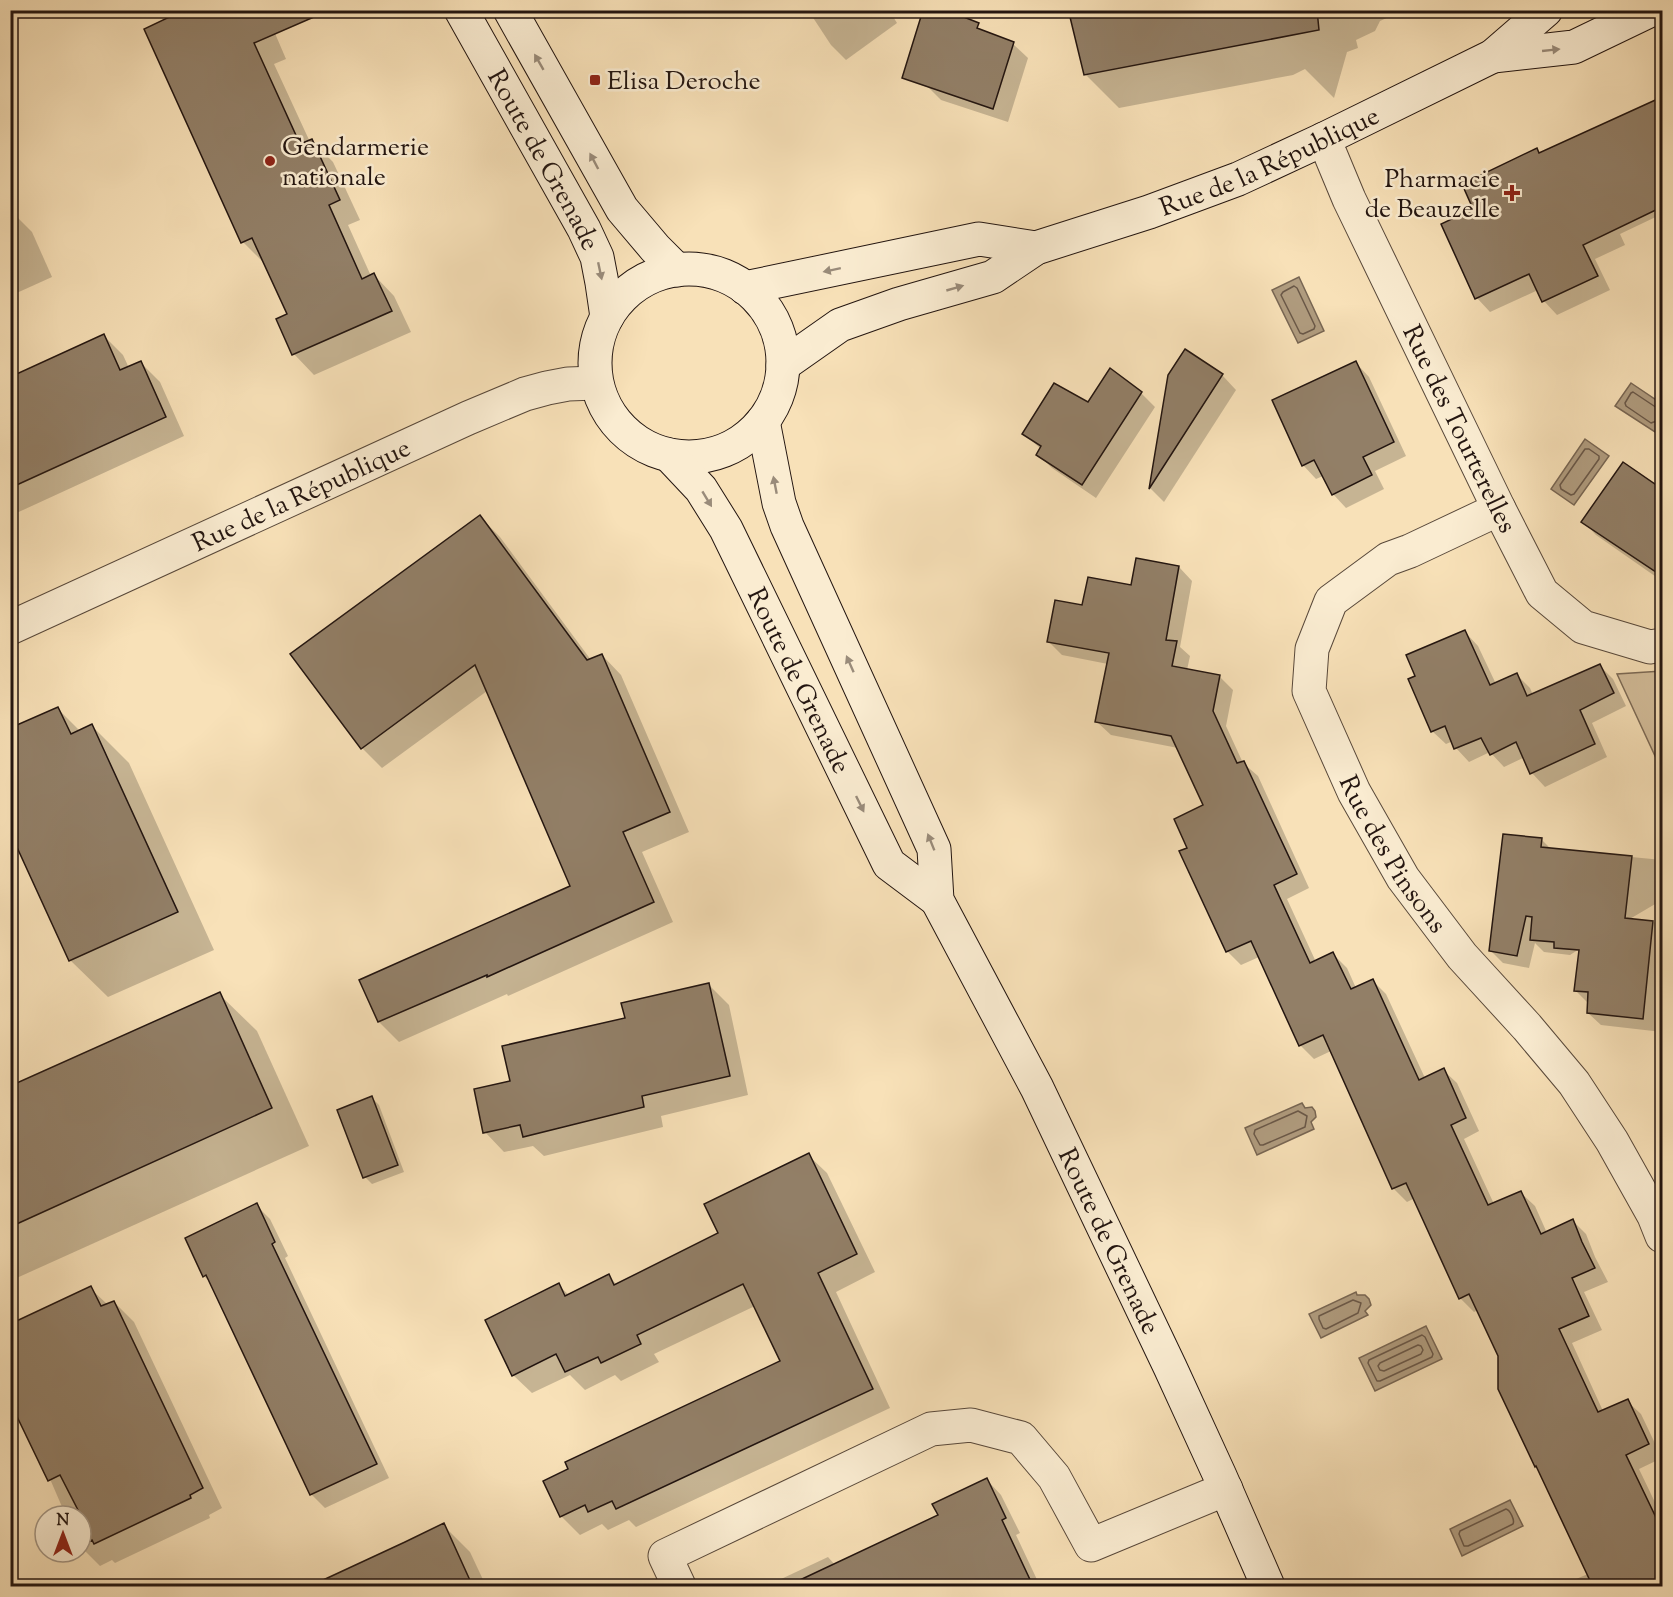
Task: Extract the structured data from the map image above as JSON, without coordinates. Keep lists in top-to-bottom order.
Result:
{
  "streets": {
    "street": [
      "Route de Grenade",
      "Rue de la République",
      "Rue des Tourterelles",
      "Rue des Pinsons"
    ]
  },
  "crossings": [
    ["Route de Grenade", "Rue de la République"],
    ["Rue de la République", "Rue des Tourterelles"],
    ["Rue des Tourterelles", "Rue des Pinsons"]
  ],
  "places": {
    "transit": ["Elisa Deroche"],
    "other": ["Gendarmerie nationale"],
    "health": ["Pharmacie de Beauzelle"]
  },
  "north": "top"
}
